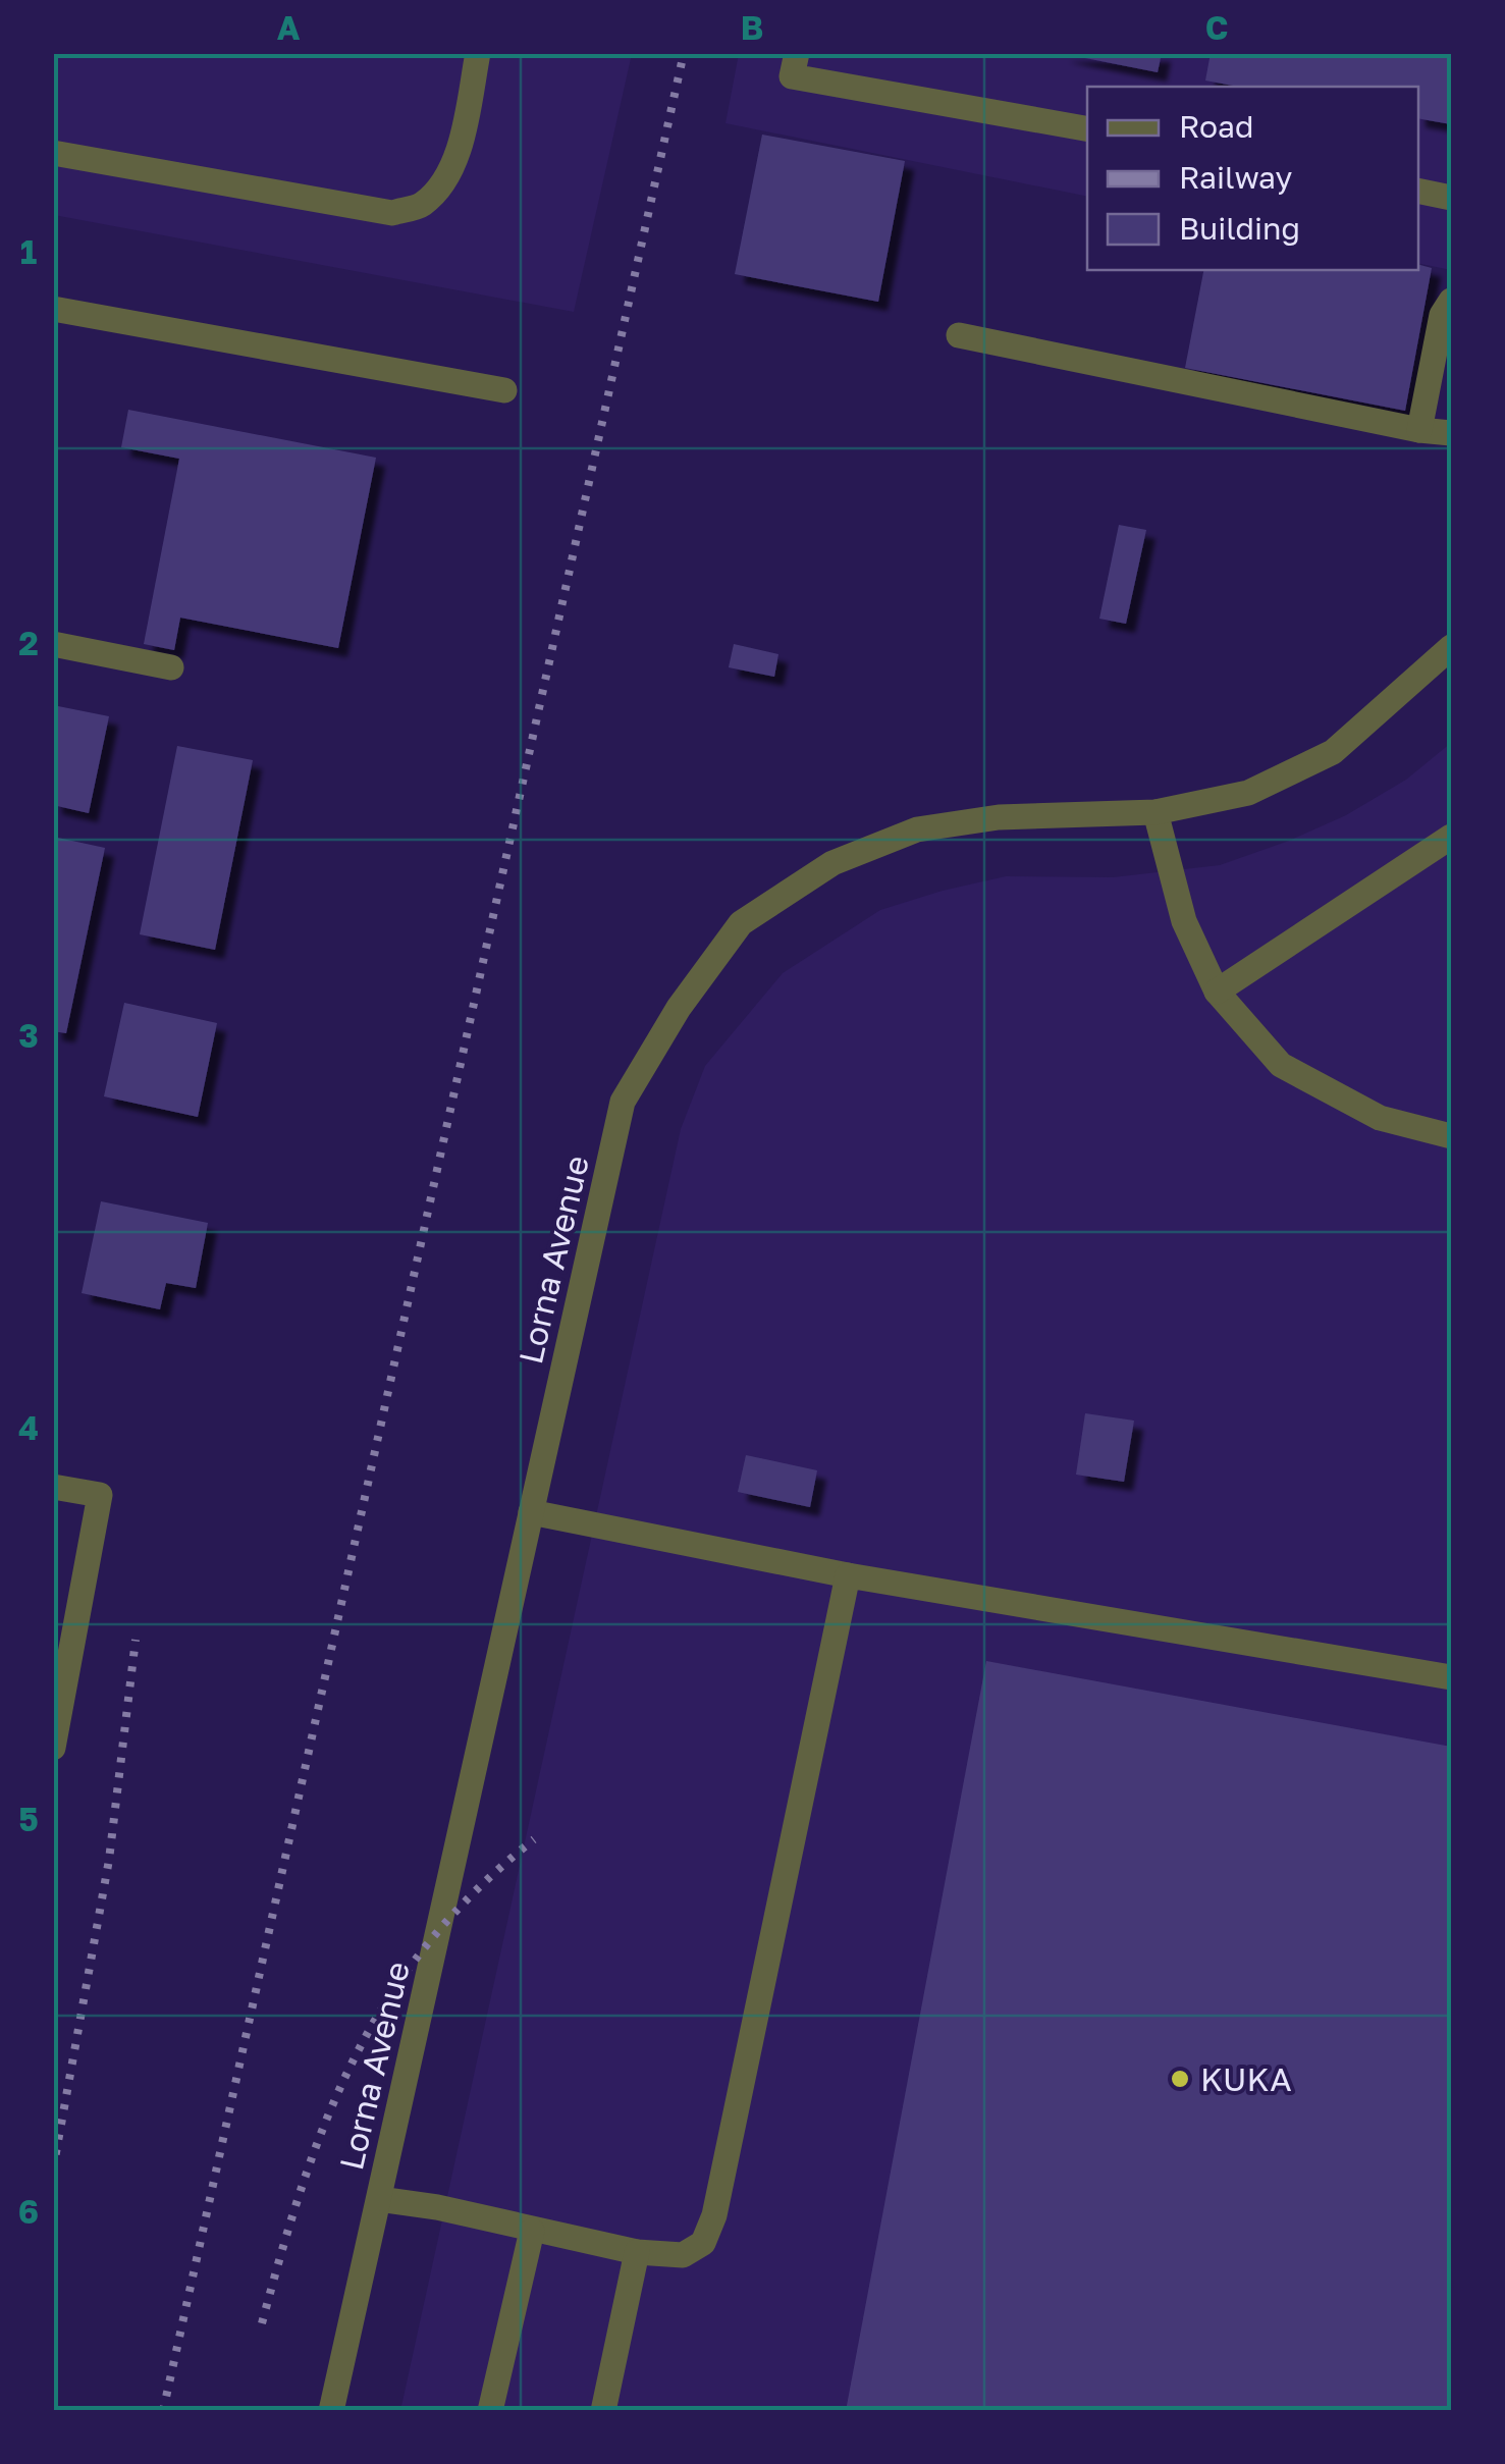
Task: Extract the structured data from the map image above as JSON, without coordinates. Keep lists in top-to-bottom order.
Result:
{
  "streets": {
    "street": ["Lorna Avenue"]
  },
  "places": ["KUKA"],
  "legend": ["Road", "Railway", "Building"],
  "grid": {
    "columns": ["A", "B", "C"],
    "rows": [
      "1",
      "2",
      "3",
      "4",
      "5",
      "6"
    ]
  }
}
